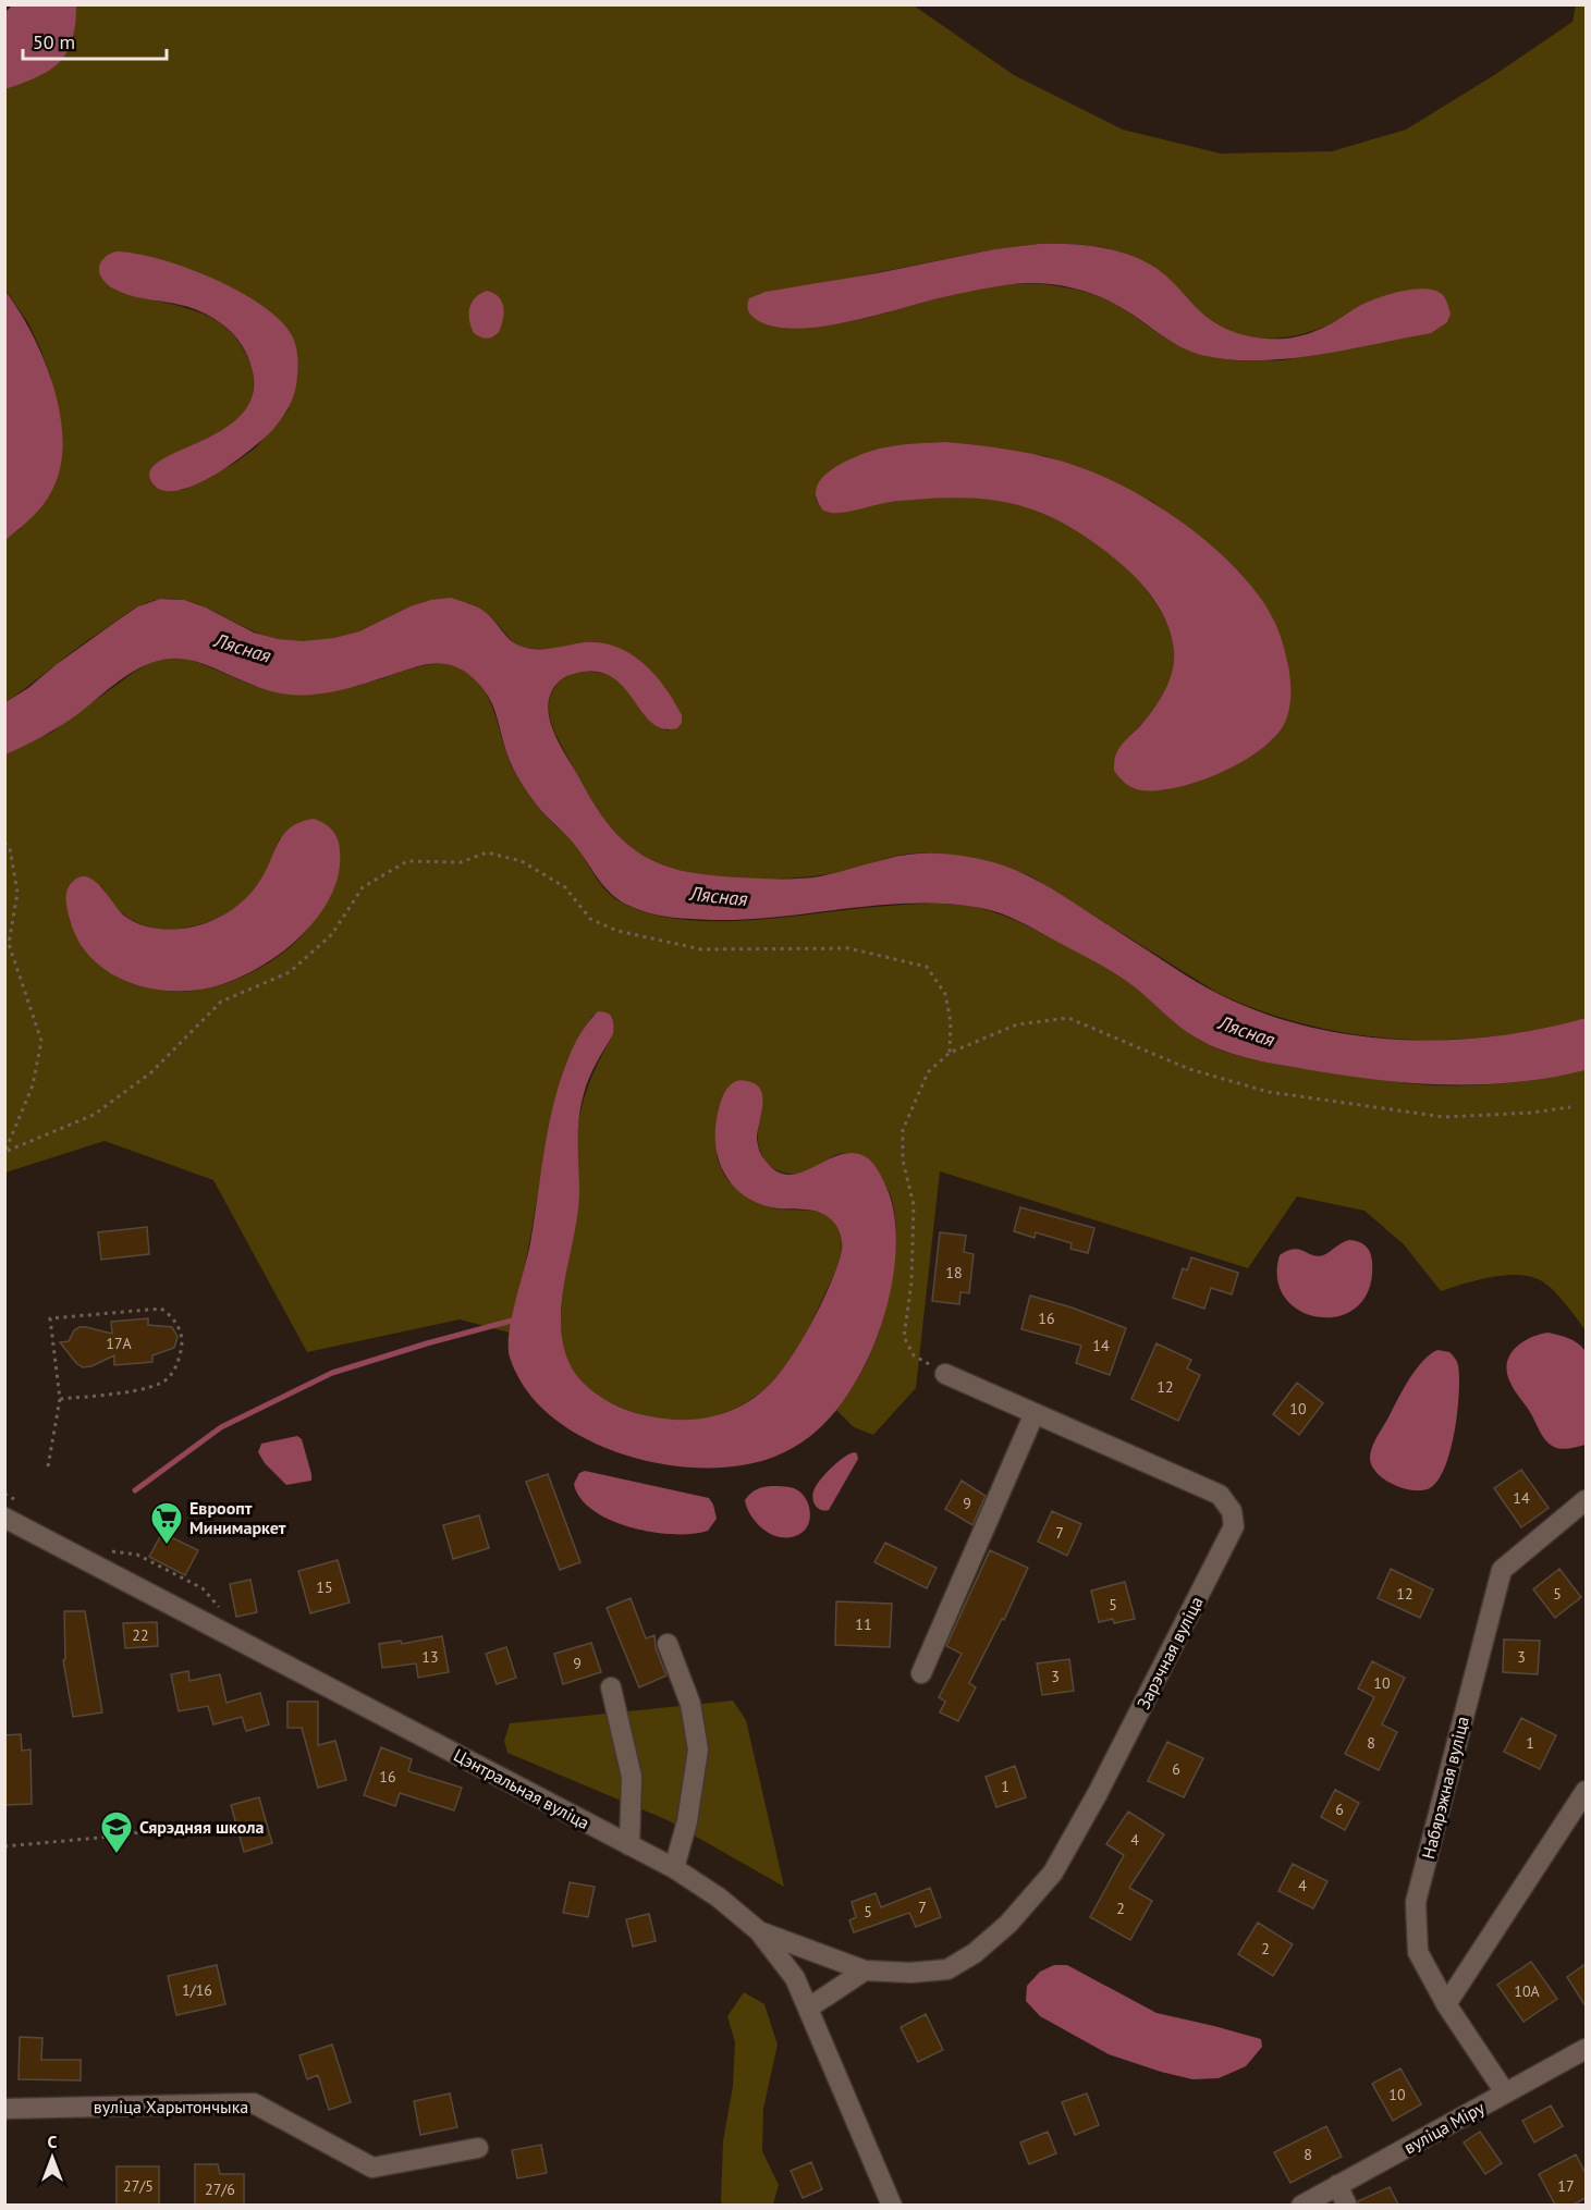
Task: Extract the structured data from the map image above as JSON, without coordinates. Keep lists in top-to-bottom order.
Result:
{
  "streets": {
    "street": [
      "Зарэчная вуліца",
      "Набярэжная вуліца",
      "Цэнтральная вуліца",
      "вуліца Харытончыка",
      "вуліца Міру"
    ]
  },
  "crossings": [
    ["Зарэчная вуліца", "Цэнтральная вуліца"],
    ["Набярэжная вуліца", "вуліца Міру"]
  ],
  "water": ["Лясная"],
  "places": {
    "supermarket": ["Евроопт Минимаркет"],
    "school or university": ["Сярэдняя школа"]
  },
  "house_numbers": [
    "18",
    "16",
    "17А",
    "14",
    "12",
    "10",
    "14",
    "9",
    "7",
    "15",
    "12",
    "5",
    "5",
    "11",
    "22",
    "13",
    "3",
    "9",
    "3",
    "10",
    "8",
    "1",
    "6",
    "16",
    "1",
    "6",
    "4",
    "4",
    "7",
    "2",
    "5",
    "2",
    "1/16",
    "10А",
    "10",
    "8",
    "27/5",
    "17",
    "27/6"
  ],
  "scale_bar": "50 m",
  "north": "top"
}
